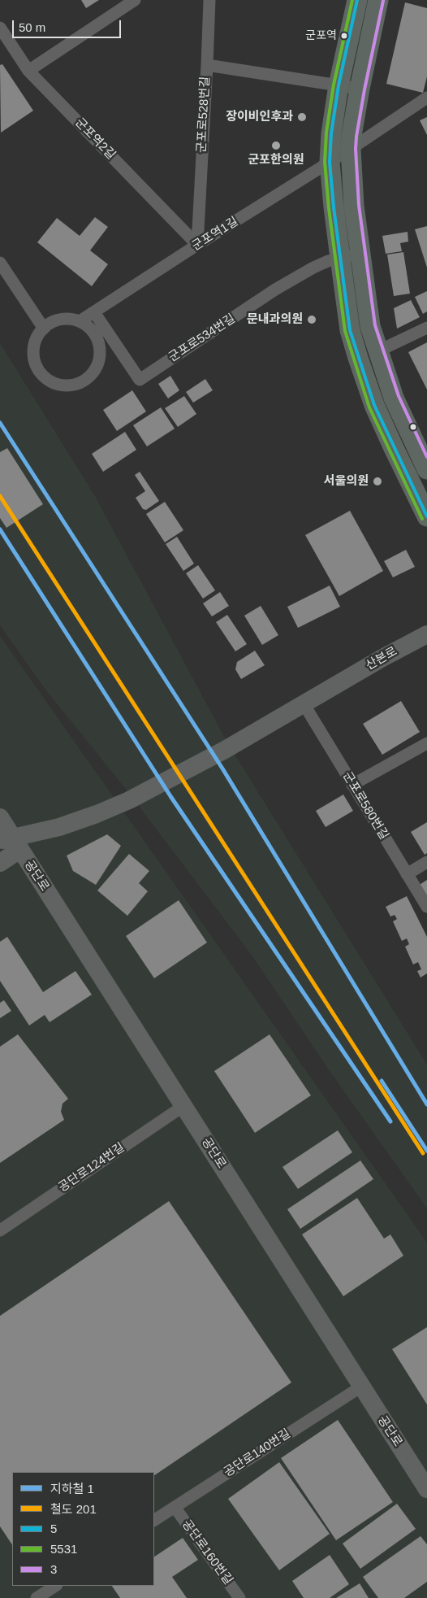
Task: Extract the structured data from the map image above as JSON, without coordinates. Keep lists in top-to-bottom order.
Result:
{
  "streets": {
    "street": [
      "군포로528번길",
      "군포역2길",
      "군포역1길",
      "군포로534번길",
      "산본로",
      "군포로580번길",
      "공단로",
      "공단로124번길",
      "공단로140번길",
      "공단로160번길"
    ]
  },
  "crossings": [
    ["군포로528번길", "군포역2길"],
    ["군포로528번길", "군포역1길"],
    ["군포역2길", "군포역1길"],
    ["군포역1길", "군포로534번길"],
    ["공단로", "공단로124번길"],
    ["공단로", "공단로140번길"],
    ["공단로140번길", "공단로160번길"]
  ],
  "places": [
    "군포역",
    "장이비인후과",
    "군포한의원",
    "문내과의원",
    "서울의원"
  ],
  "lines": [
    "transit line 5",
    "transit line 5531",
    "transit line 3",
    "metro line 1",
    "rail line 201"
  ],
  "legend": [
    "지하철 1",
    "철도 201",
    "5",
    "5531",
    "3"
  ],
  "scale_bar": "50 m"
}
